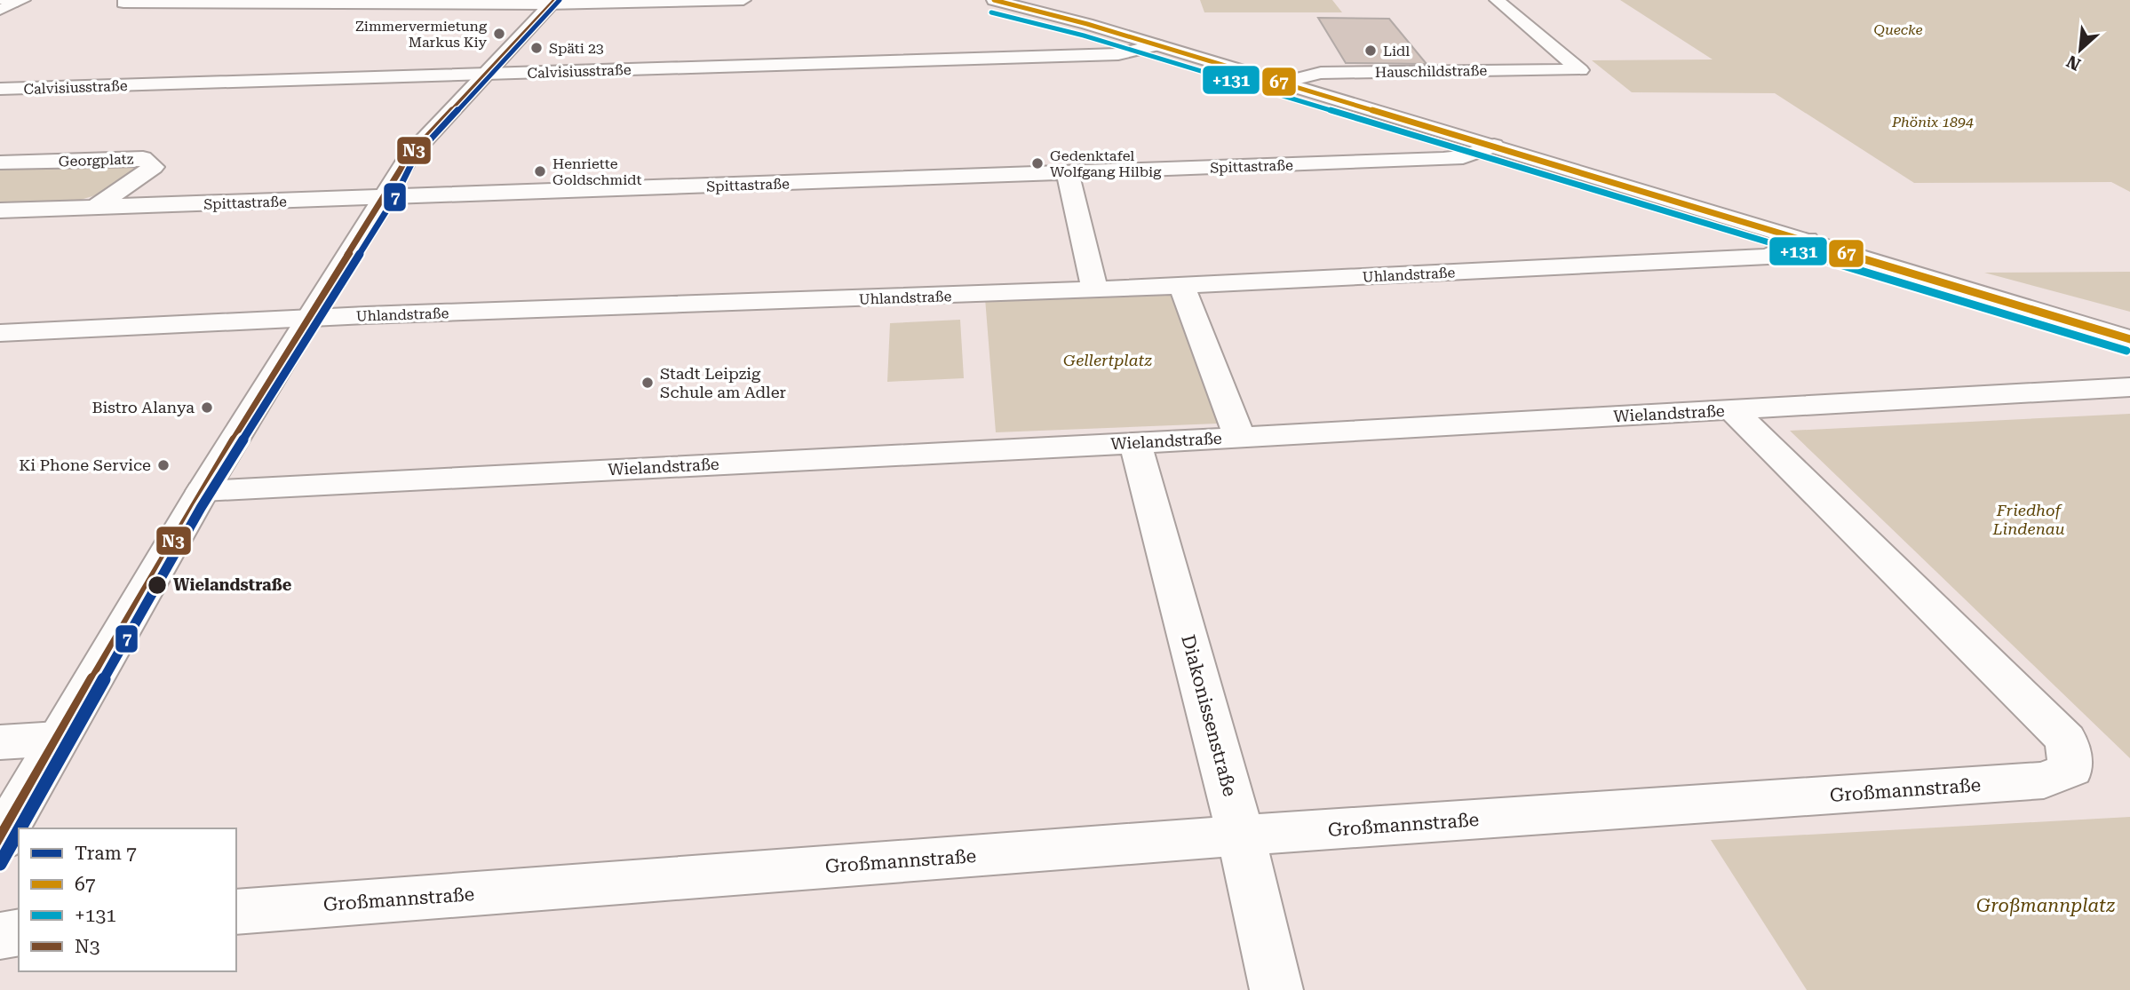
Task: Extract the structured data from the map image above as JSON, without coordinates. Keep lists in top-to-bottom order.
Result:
{
  "streets": {
    "street": [
      "Calvisiusstraße",
      "Hauschildstraße",
      "Georgplatz",
      "Spittastraße",
      "Uhlandstraße",
      "Wielandstraße",
      "Diakonissenstraße",
      "Großmannstraße"
    ]
  },
  "crossings": [
    ["Georgplatz", "Spittastraße"],
    ["Wielandstraße", "Diakonissenstraße"],
    ["Wielandstraße", "Großmannstraße"],
    ["Diakonissenstraße", "Großmannstraße"]
  ],
  "parks": [
    "Quecke",
    "Phönix 1894",
    "Gellertplatz",
    "Friedhof Lindenau",
    "Großmannplatz"
  ],
  "places": [
    "Zimmervermietung Markus Kiy",
    "Späti 23",
    "Lidl",
    "Gedenktafel Wolfgang Hilbig",
    "Henriette Goldschmidt",
    "Stadt Leipzig Schule am Adler",
    "Bistro Alanya",
    "Ki Phone Service",
    "Wielandstraße"
  ],
  "lines": [
    "tram line 7",
    "transit line 67",
    "transit line N3",
    "transit line +131"
  ],
  "legend": [
    "Tram 7",
    "67",
    "+131",
    "N3"
  ],
  "north": "bottom left"
}
